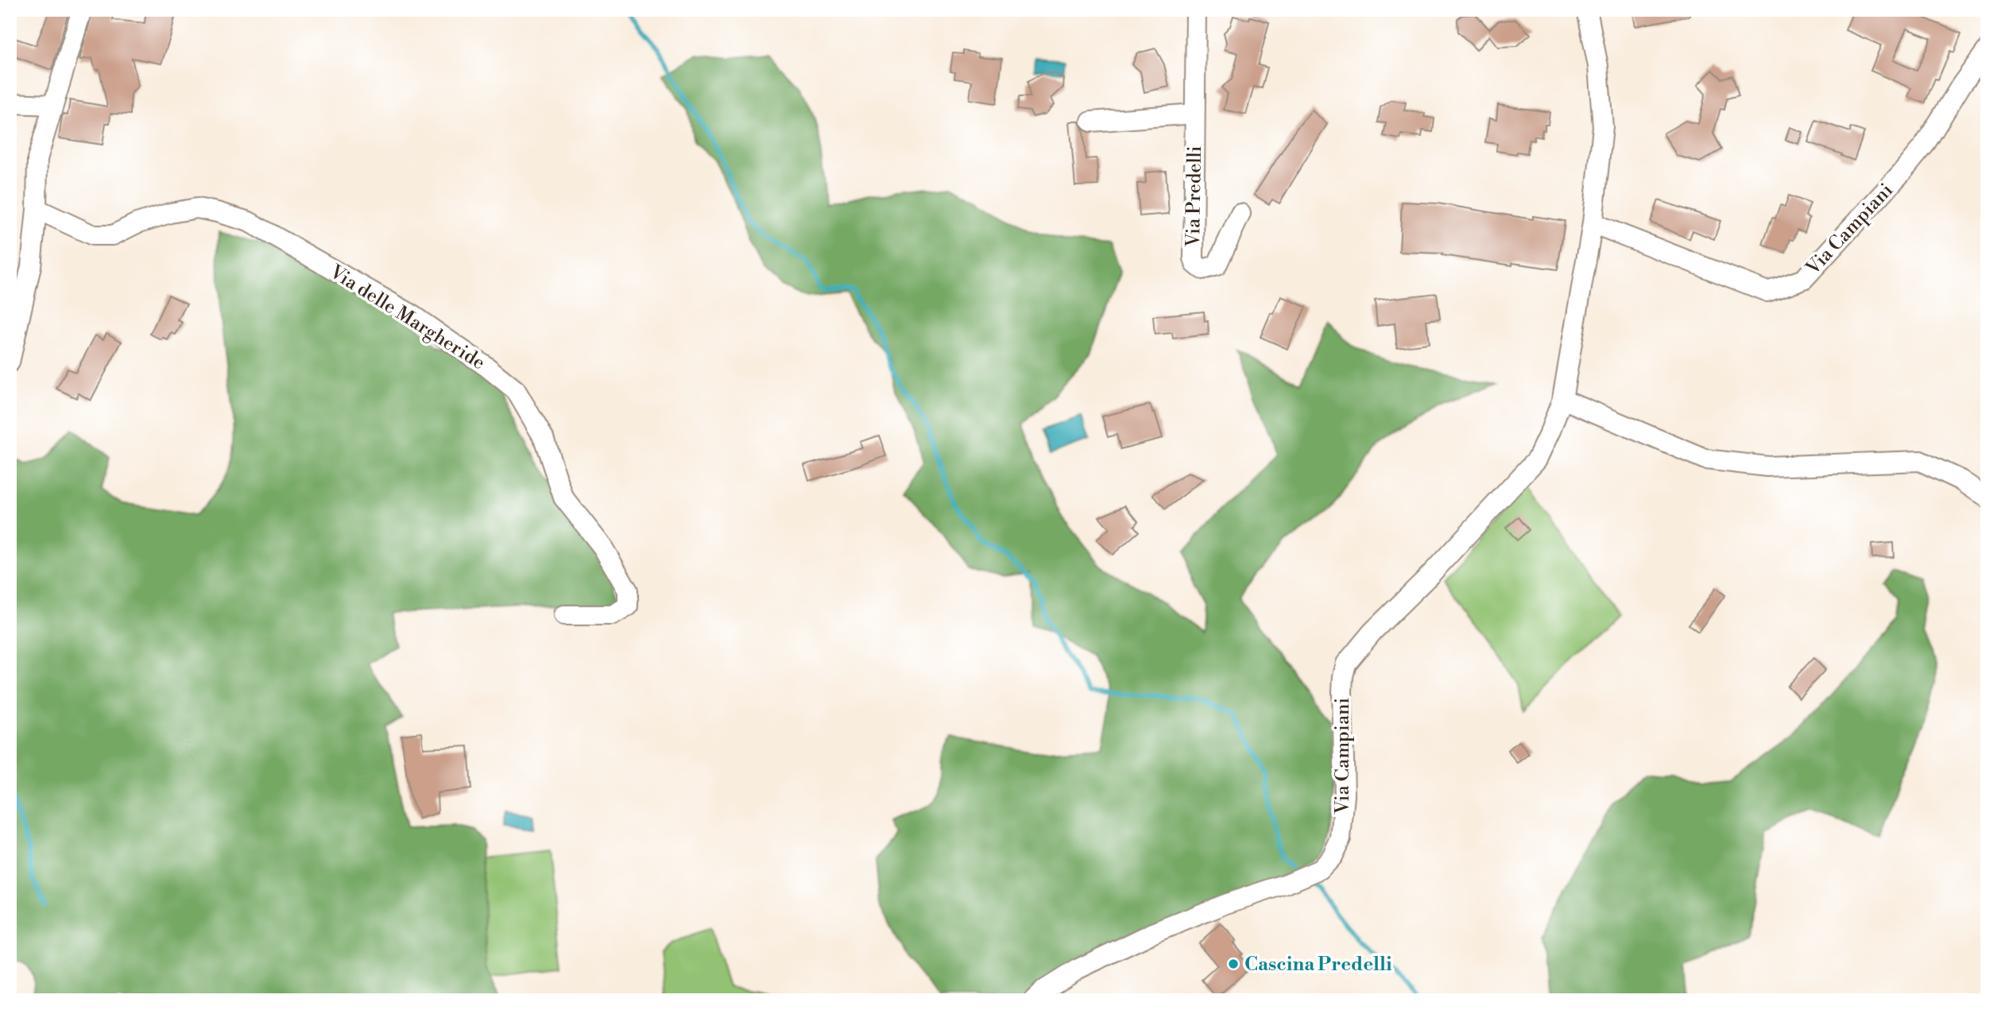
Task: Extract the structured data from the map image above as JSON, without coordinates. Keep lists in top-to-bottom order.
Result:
{
  "streets": {
    "street": ["Via Predelli", "Via Campiani", "Via delle Margheride"]
  },
  "places": ["Cascina Predelli"]
}
